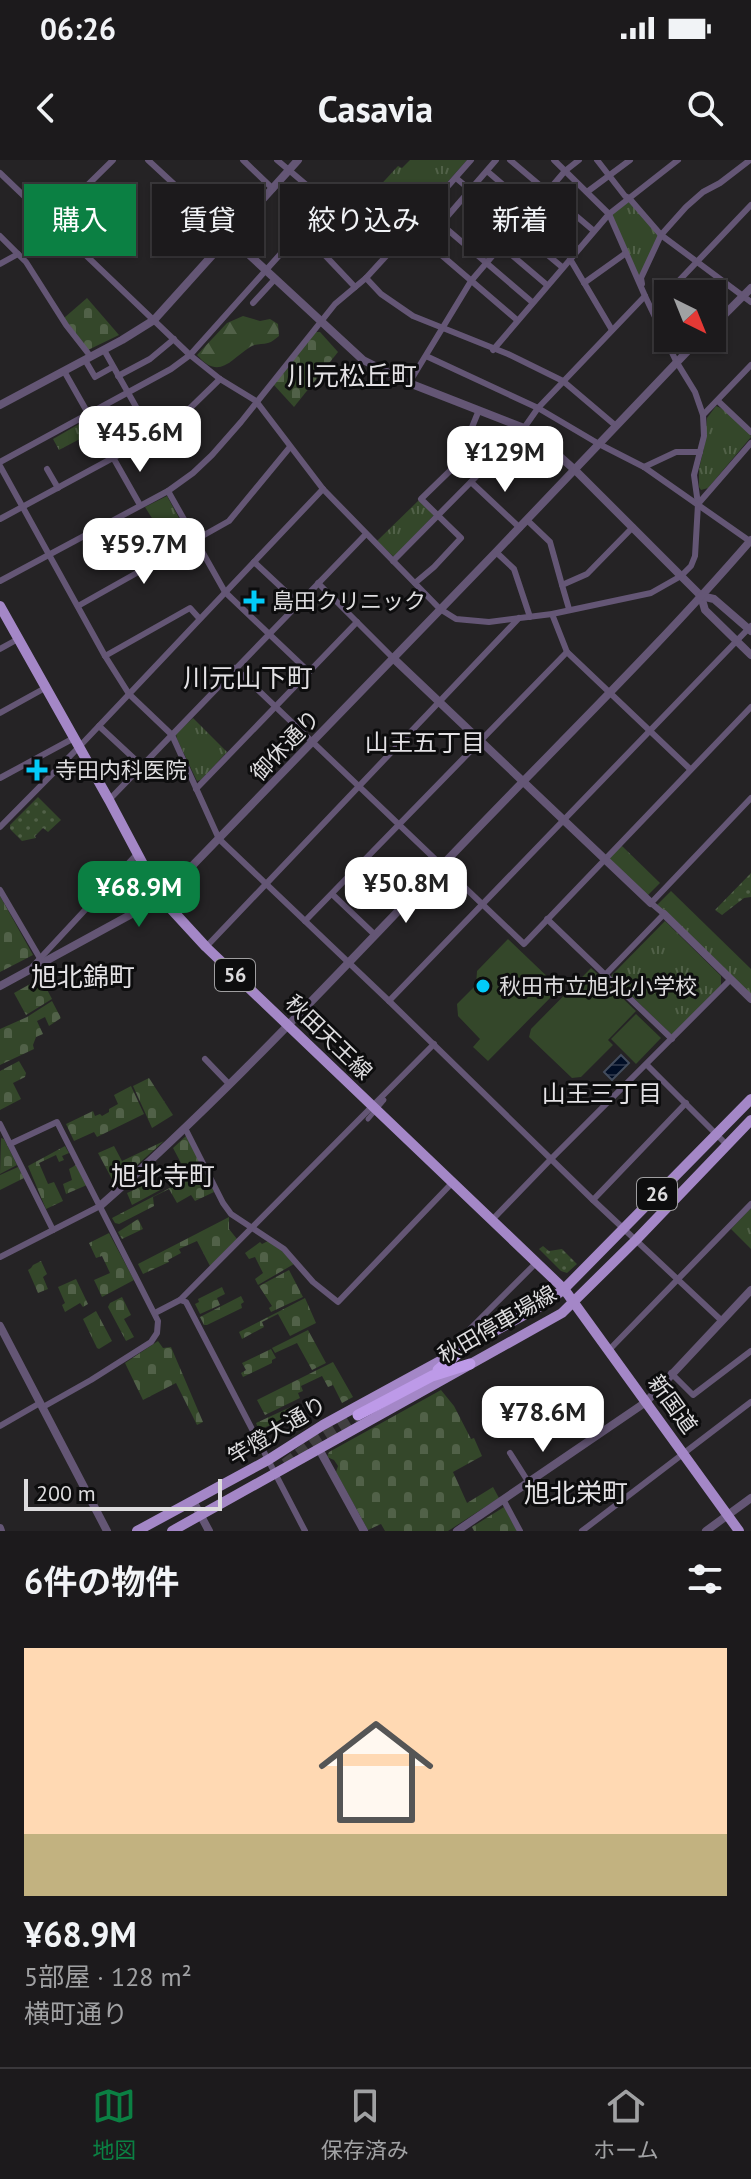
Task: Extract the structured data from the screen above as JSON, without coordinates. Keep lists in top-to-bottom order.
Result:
{
  "streets": {
    "main road": [
      "56",
      "秋田天王線",
      "26",
      "秋田停車場線",
      "新国道",
      "竿燈大通り"
    ],
    "street": ["御休通り"]
  },
  "crossings": [
    ["御休通り", "秋田天王線"],
    ["秋田天王線", "26"],
    ["秋田天王線", "秋田停車場線"],
    ["秋田天王線", "新国道"],
    ["26", "秋田停車場線"],
    ["秋田停車場線", "新国道"],
    ["秋田停車場線", "竿燈大通り"]
  ],
  "districts": [
    "川元松丘町",
    "川元山下町",
    "山王五丁目",
    "旭北錦町",
    "山王三丁目",
    "旭北寺町",
    "旭北栄町"
  ],
  "places": {
    "health": ["島田クリニック", "寺田内科医院"],
    "other": ["秋田市立旭北小学校"]
  },
  "scale_bar": "200 m",
  "north": "bottom right",
  "page": {
    "status": "06:26",
    "header": "Casavia",
    "chip": [
      "購入",
      "賃貸",
      "絞り込み",
      "新着"
    ],
    "price": [
      "¥45.6M",
      "¥129M",
      "¥59.7M",
      "¥50.8M",
      "¥68.9M",
      "¥78.6M"
    ],
    "scale": "200 m",
    "heading": "6件の物件",
    "list": [
      {
        "name": "¥68.9M",
        "note": "5部屋 · 128 m² · 横町通り"
      }
    ],
    "tabs": ["地図", "保存済み", "ホーム"]
  }
}
